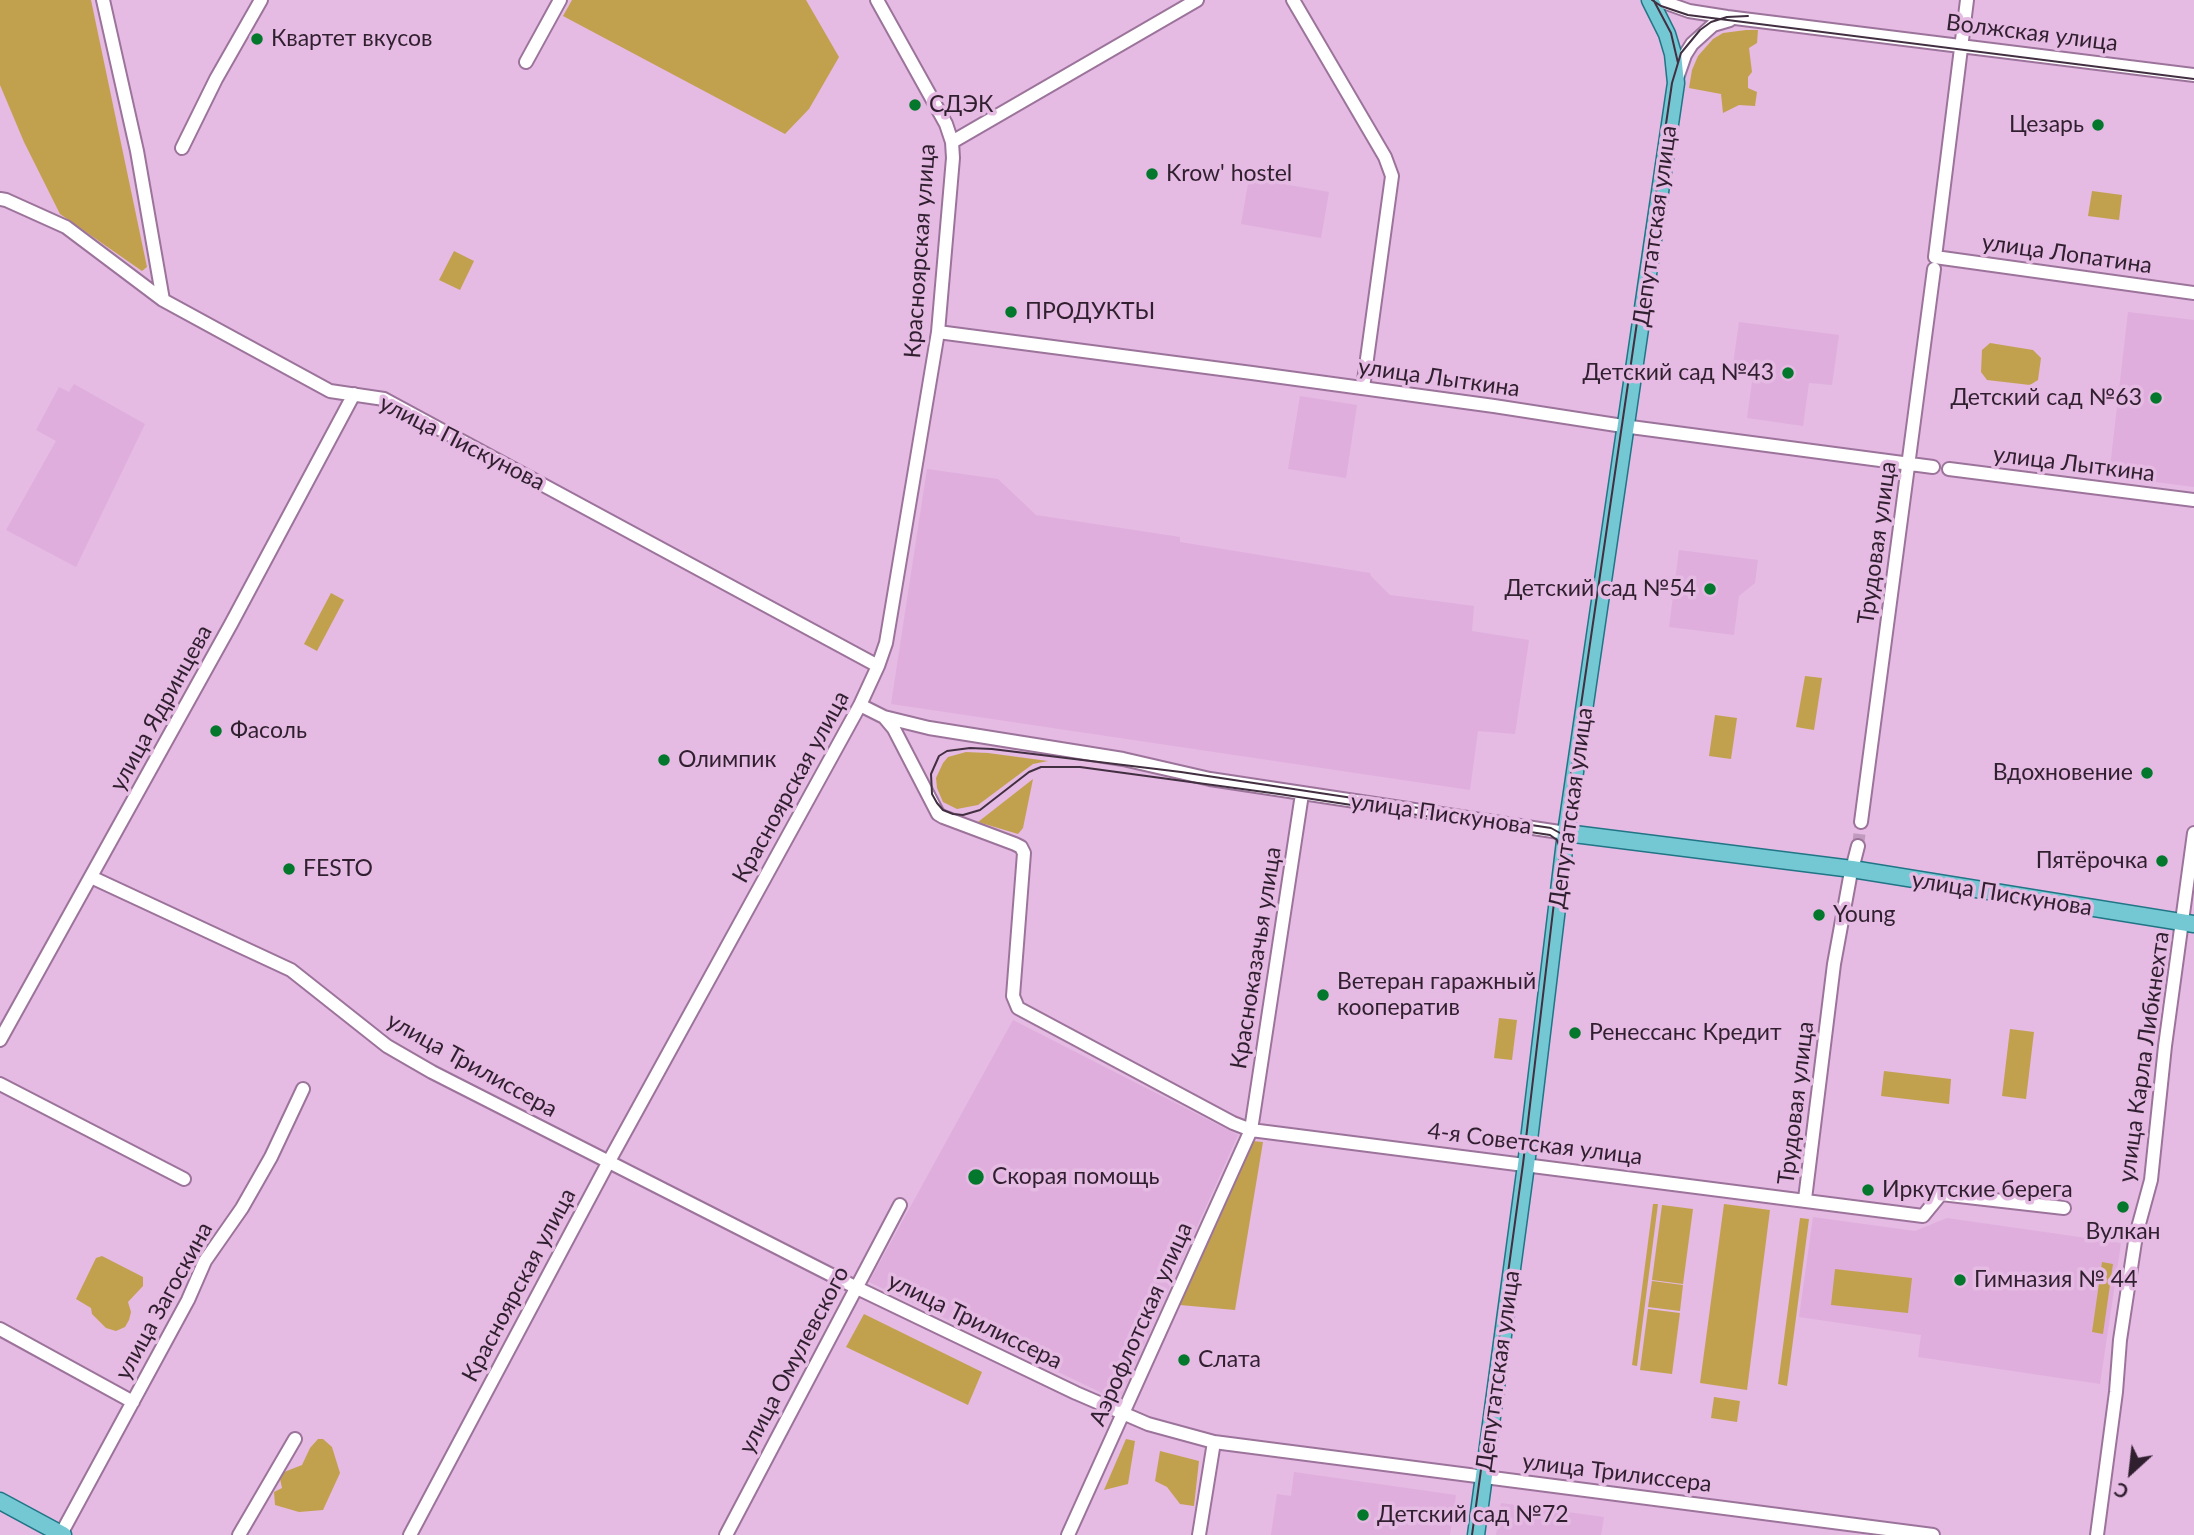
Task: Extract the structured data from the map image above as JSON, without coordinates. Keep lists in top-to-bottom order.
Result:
{
  "streets": {
    "main road": ["Депутатская улица", "улица Пискунова"],
    "street": [
      "Волжская улица",
      "Красноярская улица",
      "улица Лопатина",
      "улица Лыткина",
      "Трудовая улица",
      "улица Ядринцева",
      "Красноказачья улица",
      "улица Карла Либкнехта",
      "улица Трилиссера",
      "4-я Советская улица",
      "улица Загоскина",
      "Аэрофлотская улица",
      "улица Омулевского"
    ]
  },
  "crossings": [
    ["Волжская улица", "Депутатская улица"],
    ["Волжская улица", "Трудовая улица"],
    ["Депутатская улица", "улица Лыткина"],
    ["Депутатская улица", "улица Пискунова"],
    ["Депутатская улица", "улица Трилиссера"],
    ["Депутатская улица", "4-я Советская улица"],
    ["Красноярская улица", "улица Лыткина"],
    ["Красноярская улица", "улица Пискунова"],
    ["Красноярская улица", "улица Трилиссера"],
    ["улица Лопатина", "Трудовая улица"],
    ["улица Лыткина", "Трудовая улица"],
    ["улица Пискунова", "Трудовая улица"],
    ["улица Пискунова", "улица Ядринцева"],
    ["улица Пискунова", "Красноказачья улица"],
    ["улица Пискунова", "улица Карла Либкнехта"],
    ["улица Пискунова", "4-я Советская улица"],
    ["Трудовая улица", "4-я Советская улица"],
    ["улица Ядринцева", "улица Трилиссера"],
    ["Красноказачья улица", "4-я Советская улица"],
    ["Красноказачья улица", "Аэрофлотская улица"],
    ["улица Трилиссера", "Аэрофлотская улица"],
    ["улица Трилиссера", "улица Омулевского"],
    ["4-я Советская улица", "Аэрофлотская улица"]
  ],
  "places": [
    "Квартет вкусов",
    "СДЭК",
    "Цезарь",
    "Krow' hostel",
    "ПРОДУКТЫ",
    "Детский сад №43",
    "Детский сад №63",
    "Детский сад №54",
    "Фасоль",
    "Олимпик",
    "Вдохновение",
    "Пятёрочка",
    "FESTO",
    "Young",
    "Ветеран гаражный кооператив",
    "Ренессанс Кредит",
    "Скорая помощь",
    "Иркутские берега",
    "Вулкан",
    "Гимназия № 44",
    "Слата",
    "Детский сад №72"
  ],
  "north": "bottom left"
}
